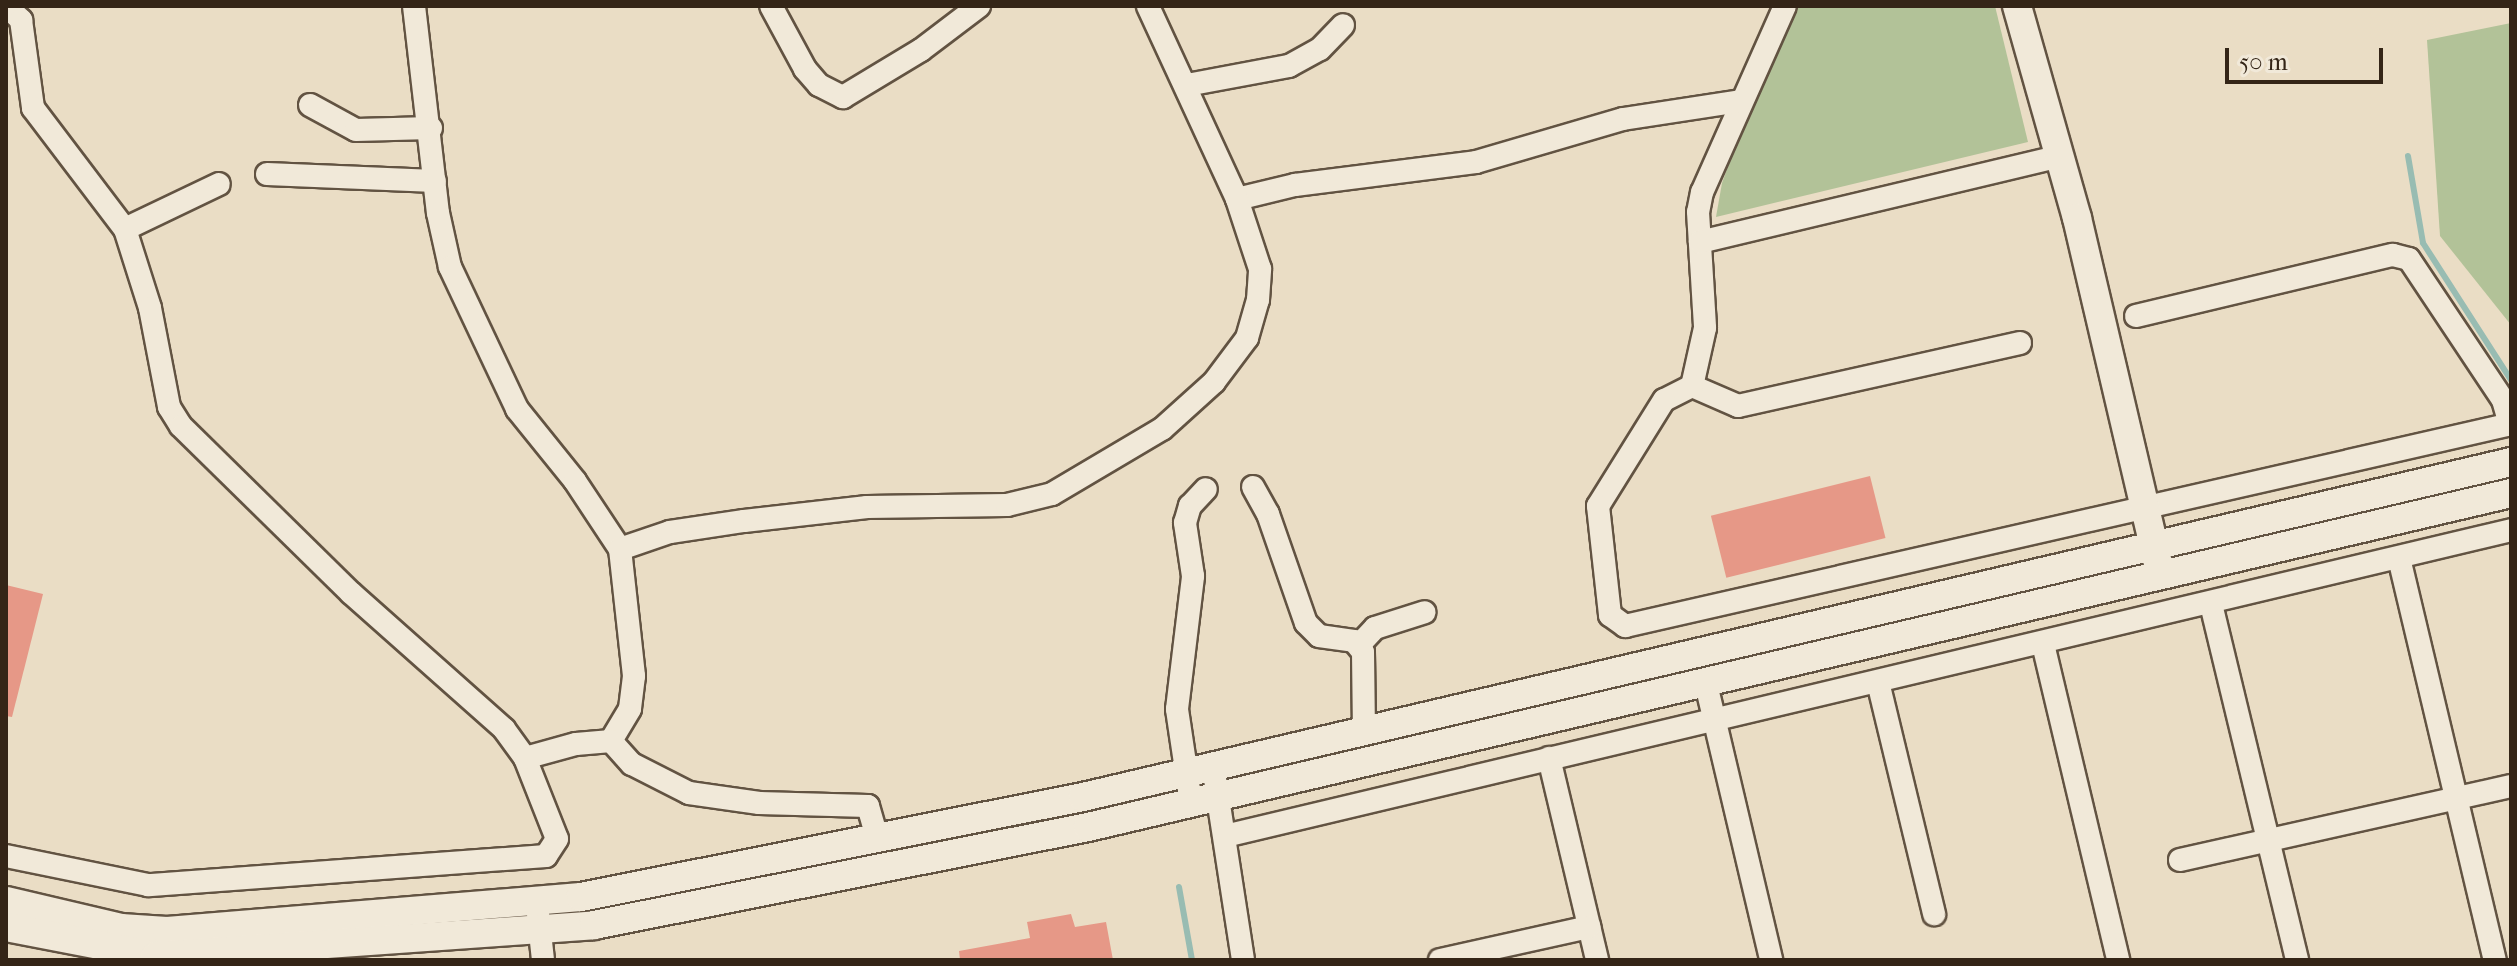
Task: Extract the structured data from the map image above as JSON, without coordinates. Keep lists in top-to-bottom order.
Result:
{
  "scale_bar": "50 m"
}
